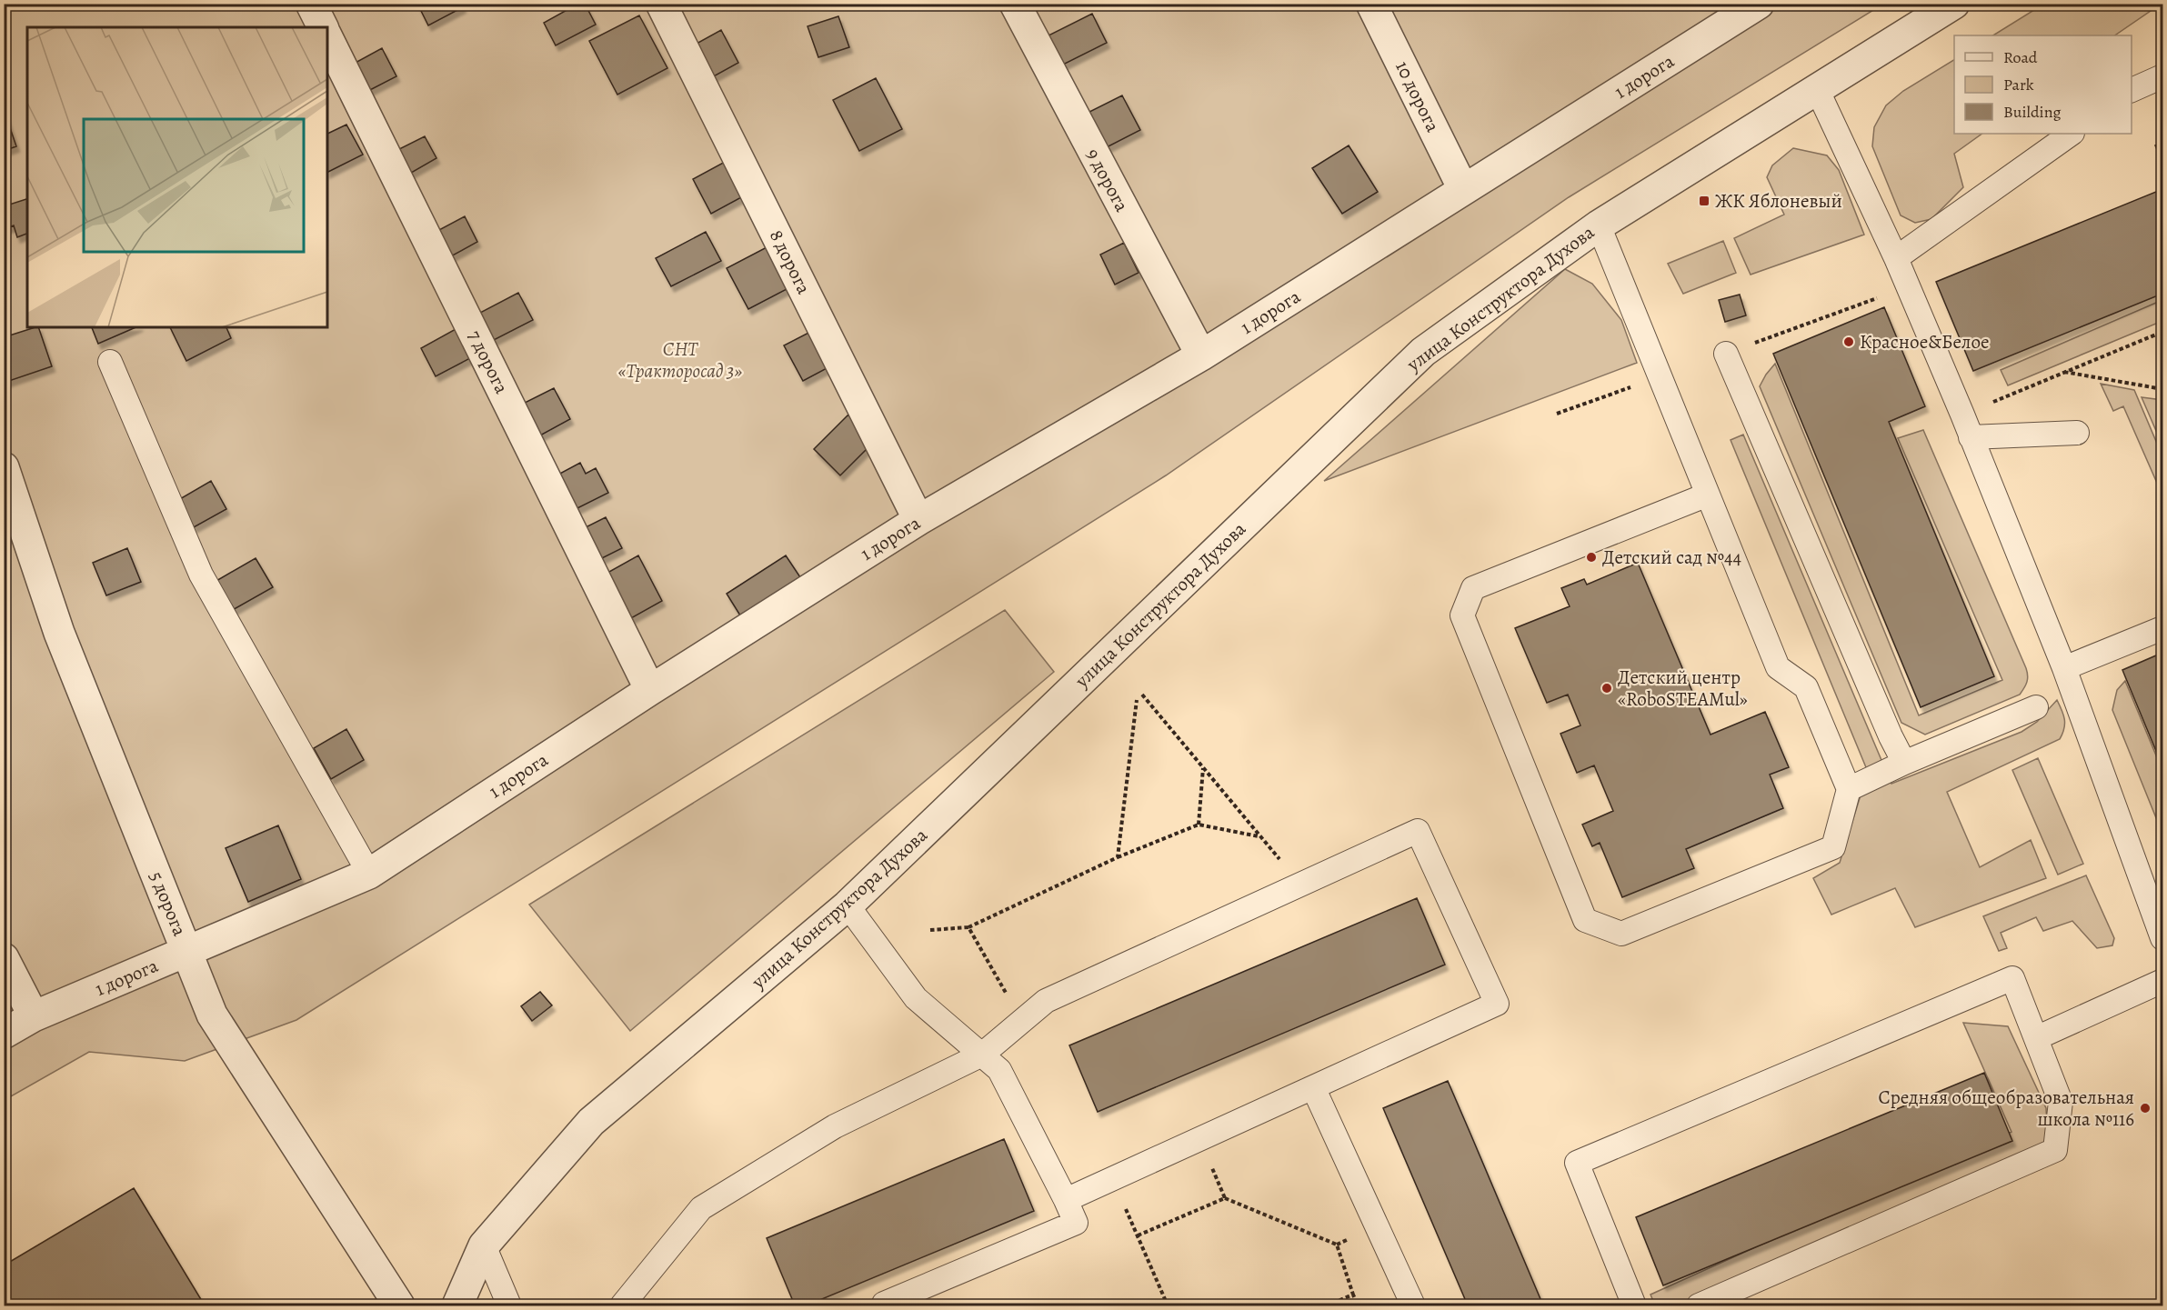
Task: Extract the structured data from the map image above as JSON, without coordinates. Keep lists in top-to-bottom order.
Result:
{
  "streets": {
    "street": [
      "1 дорога",
      "10 дорога",
      "9 дорога",
      "8 дорога",
      "улица Конструктора Духова",
      "7 дорога",
      "5 дорога"
    ]
  },
  "crossings": [
    ["1 дорога", "10 дорога"],
    ["1 дорога", "9 дорога"],
    ["1 дорога", "8 дорога"],
    ["1 дорога", "7 дорога"],
    ["1 дорога", "5 дорога"]
  ],
  "parks": ["СНТ «Тракторосад 3»"],
  "places": {
    "transit": ["ЖК Яблоневый"],
    "other": [
      "Красное&Белое",
      "Детский сад №44",
      "Детский центр «RoboSTEAMul»",
      "Средняя общеобразовательная школа №116"
    ]
  },
  "legend": ["Road", "Park", "Building"]
}
